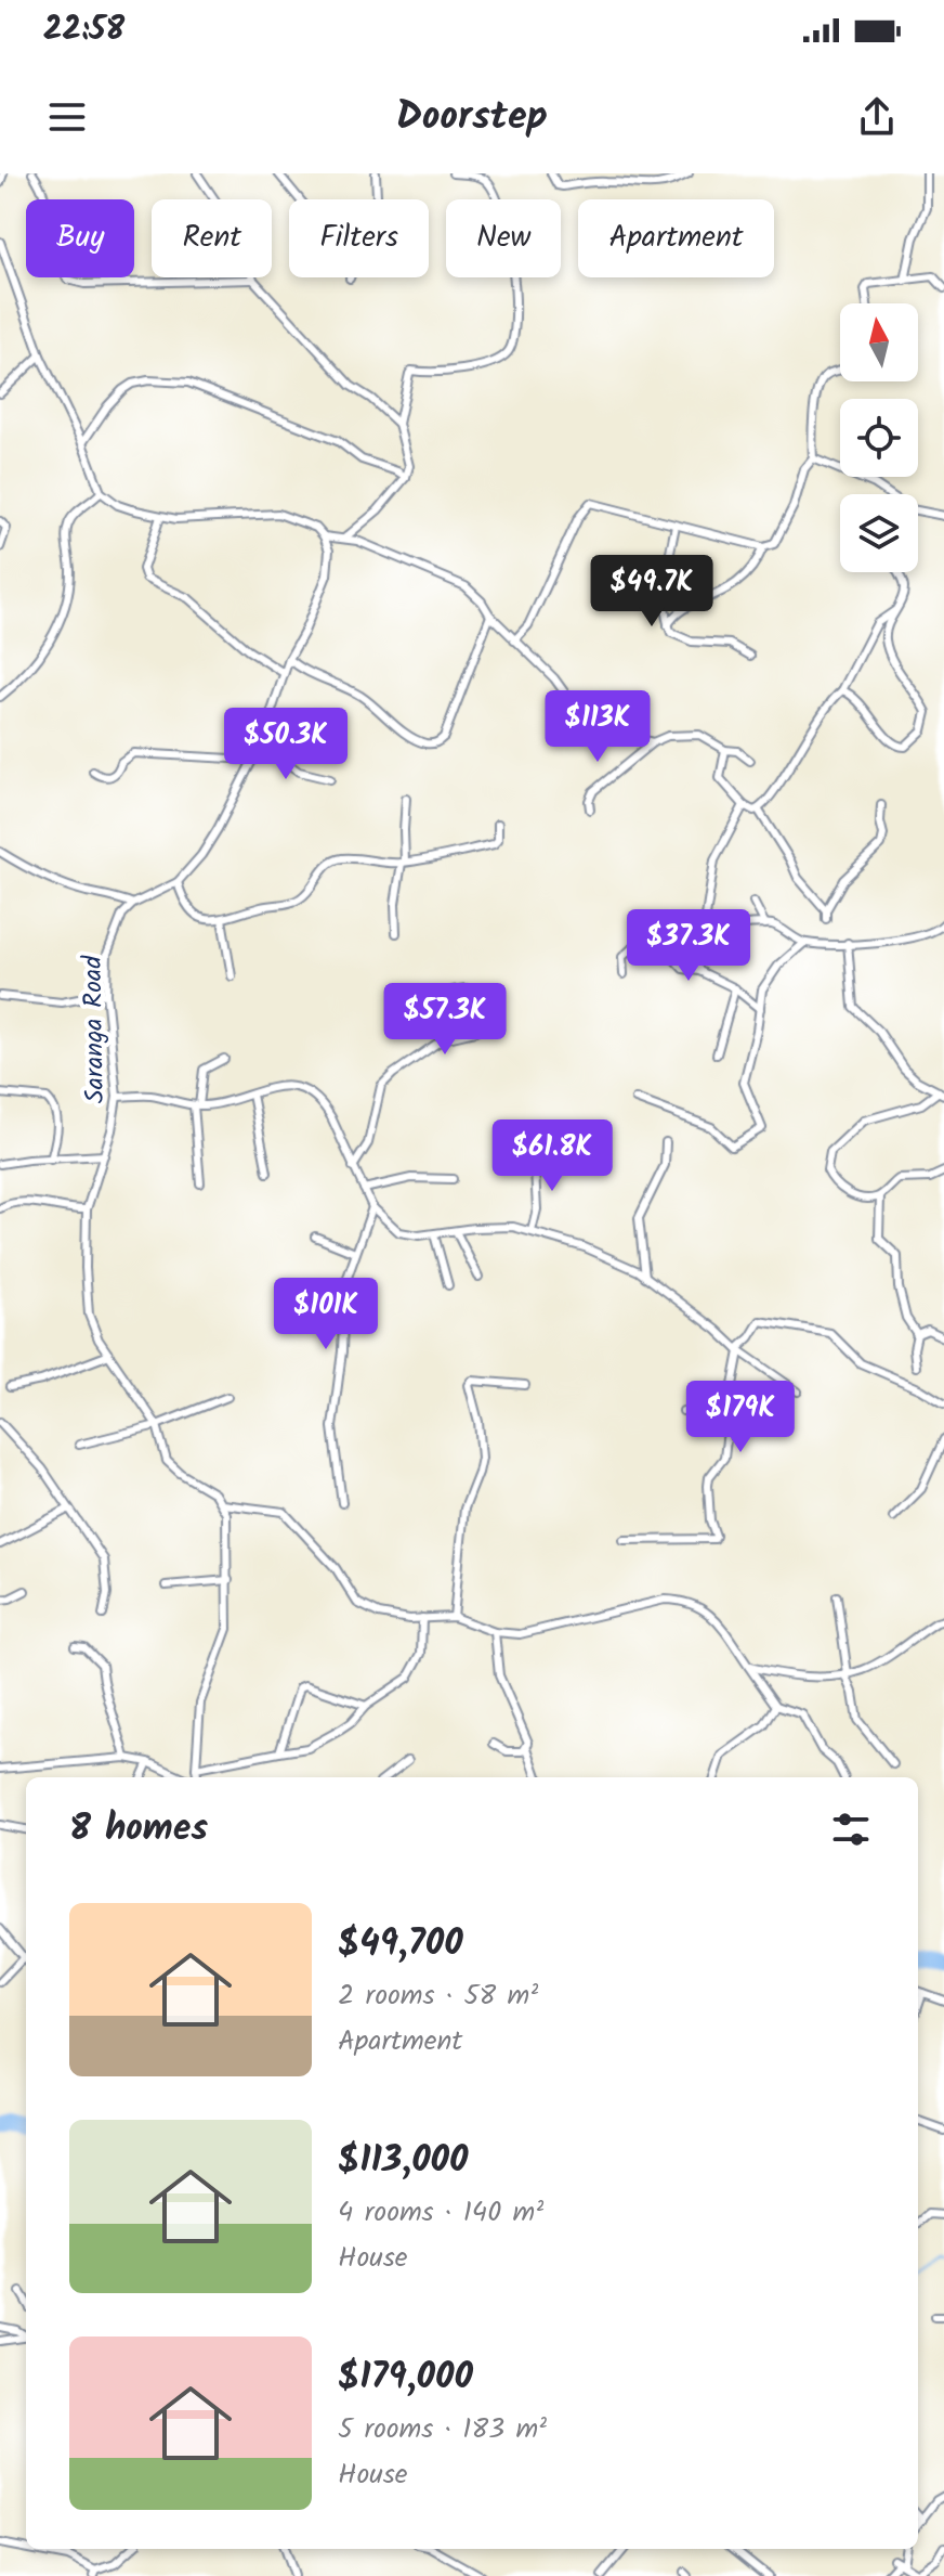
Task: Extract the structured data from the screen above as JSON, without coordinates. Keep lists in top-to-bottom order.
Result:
{
  "streets": {
    "street": ["Saranga Road"]
  },
  "north": "top",
  "page": {
    "status": "22:58",
    "header": "Doorstep",
    "chip": [
      "Buy",
      "Rent",
      "Filters",
      "New",
      "Apartment"
    ],
    "price": [
      "$49.7K",
      "$113K",
      "$50.3K",
      "$37.3K",
      "$57.3K",
      "$61.8K",
      "$101K",
      "$179K"
    ],
    "heading": "8 homes",
    "list": [
      {
        "name": "$49,700",
        "note": "2 rooms · 58 m² · Apartment"
      },
      {
        "name": "$113,000",
        "note": "4 rooms · 140 m² · House"
      },
      {
        "name": "$179,000",
        "note": "5 rooms · 183 m² · House"
      }
    ]
  }
}
